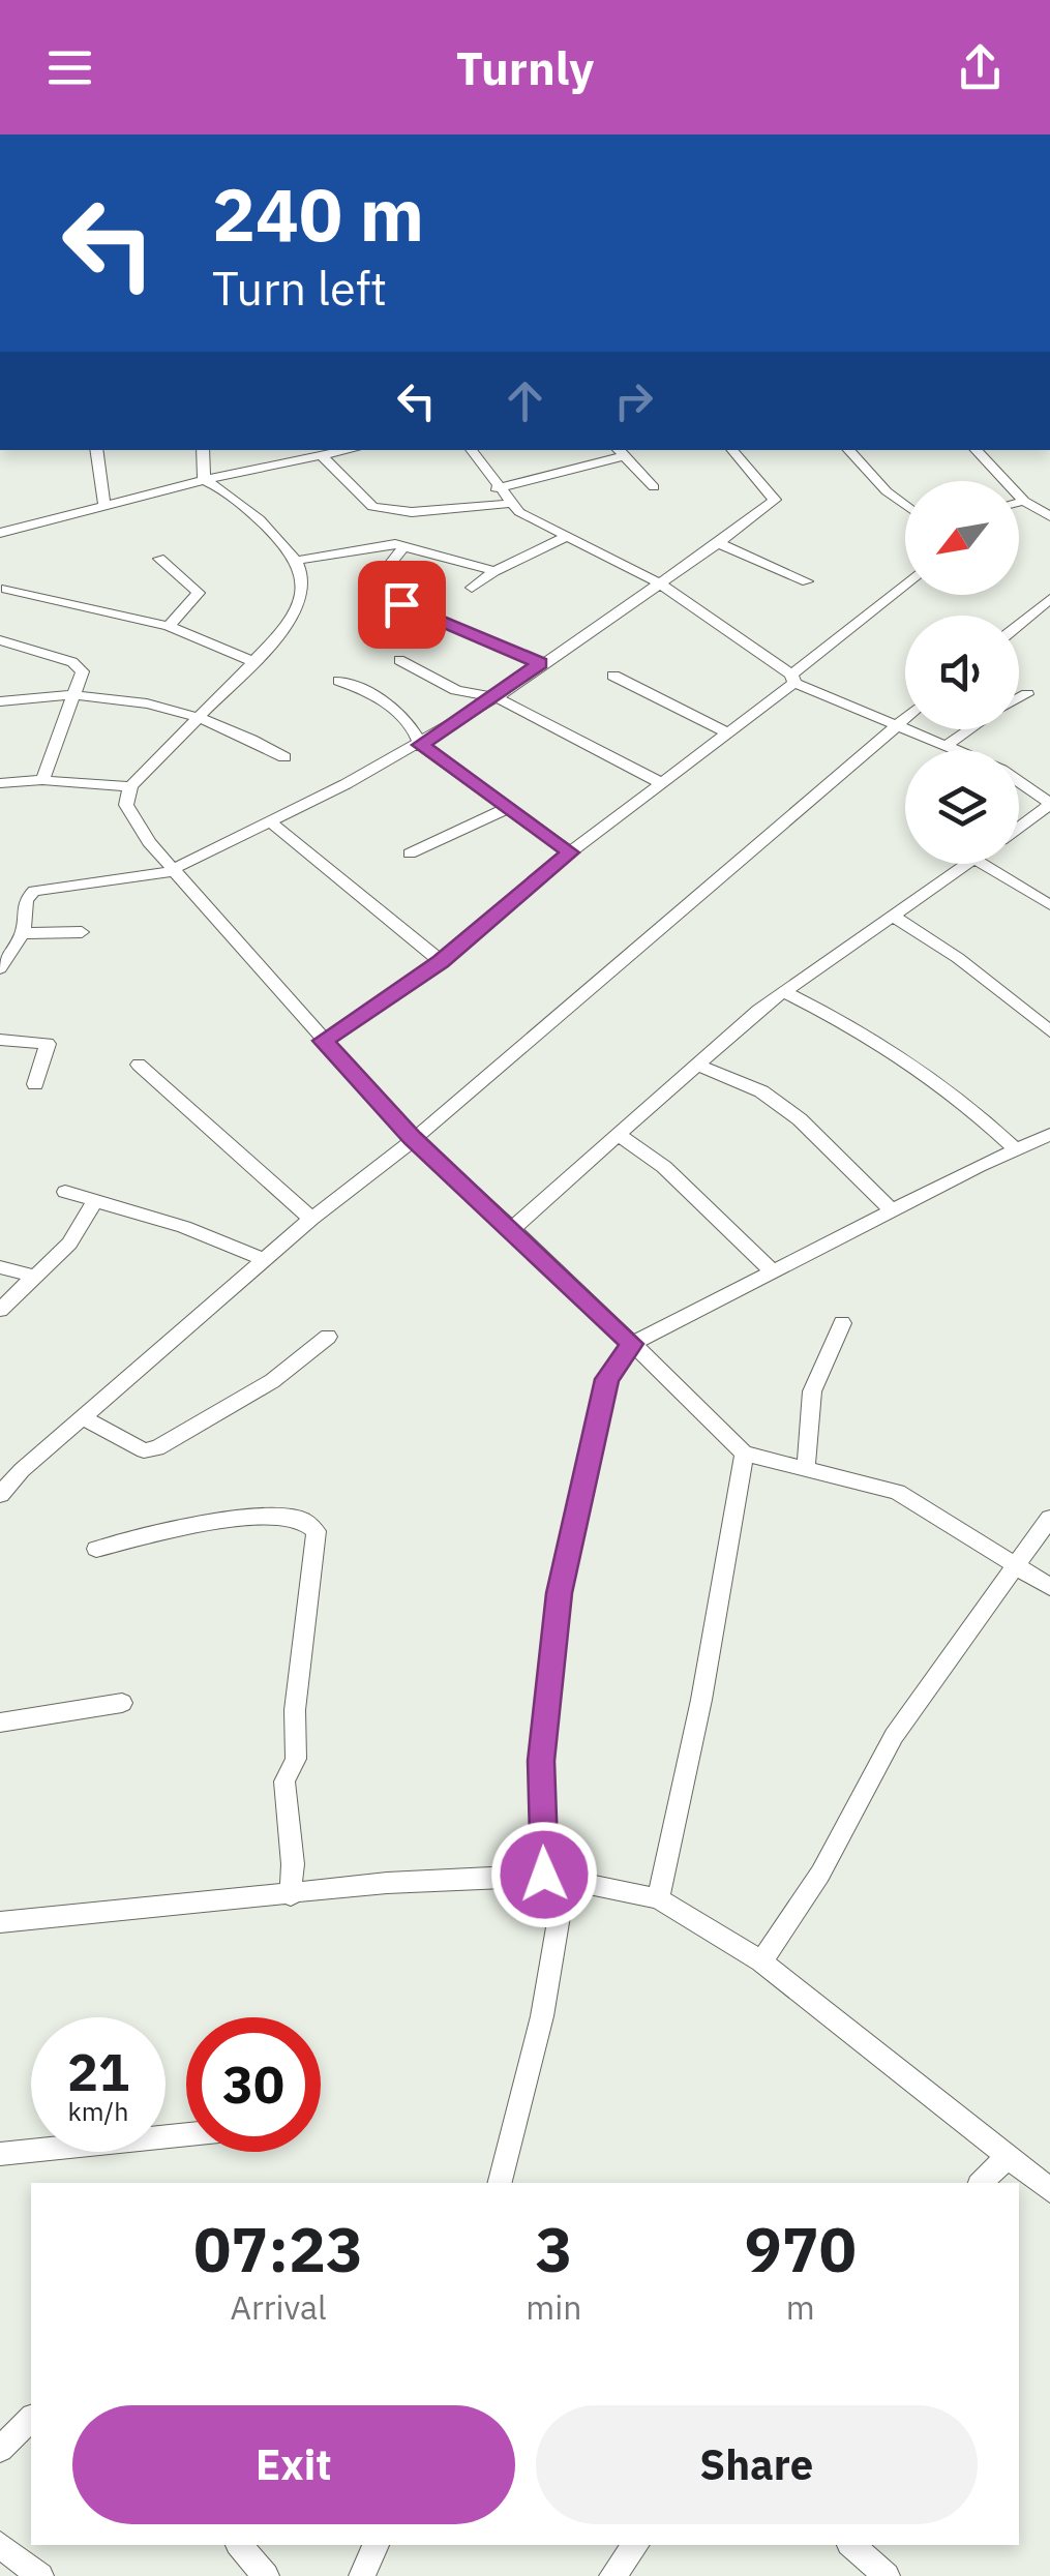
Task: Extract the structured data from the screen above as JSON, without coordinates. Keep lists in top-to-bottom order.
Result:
{
  "north": "bottom left",
  "page": {
    "header": "Turnly",
    "turn": ["240 m", "Turn left"],
    "speed": "21 km/h",
    "limit": "30",
    "eta": [
      "07:23",
      "Arrival",
      "3",
      "min",
      "970",
      "m"
    ],
    "buttons": ["Exit", "Share"]
  }
}
